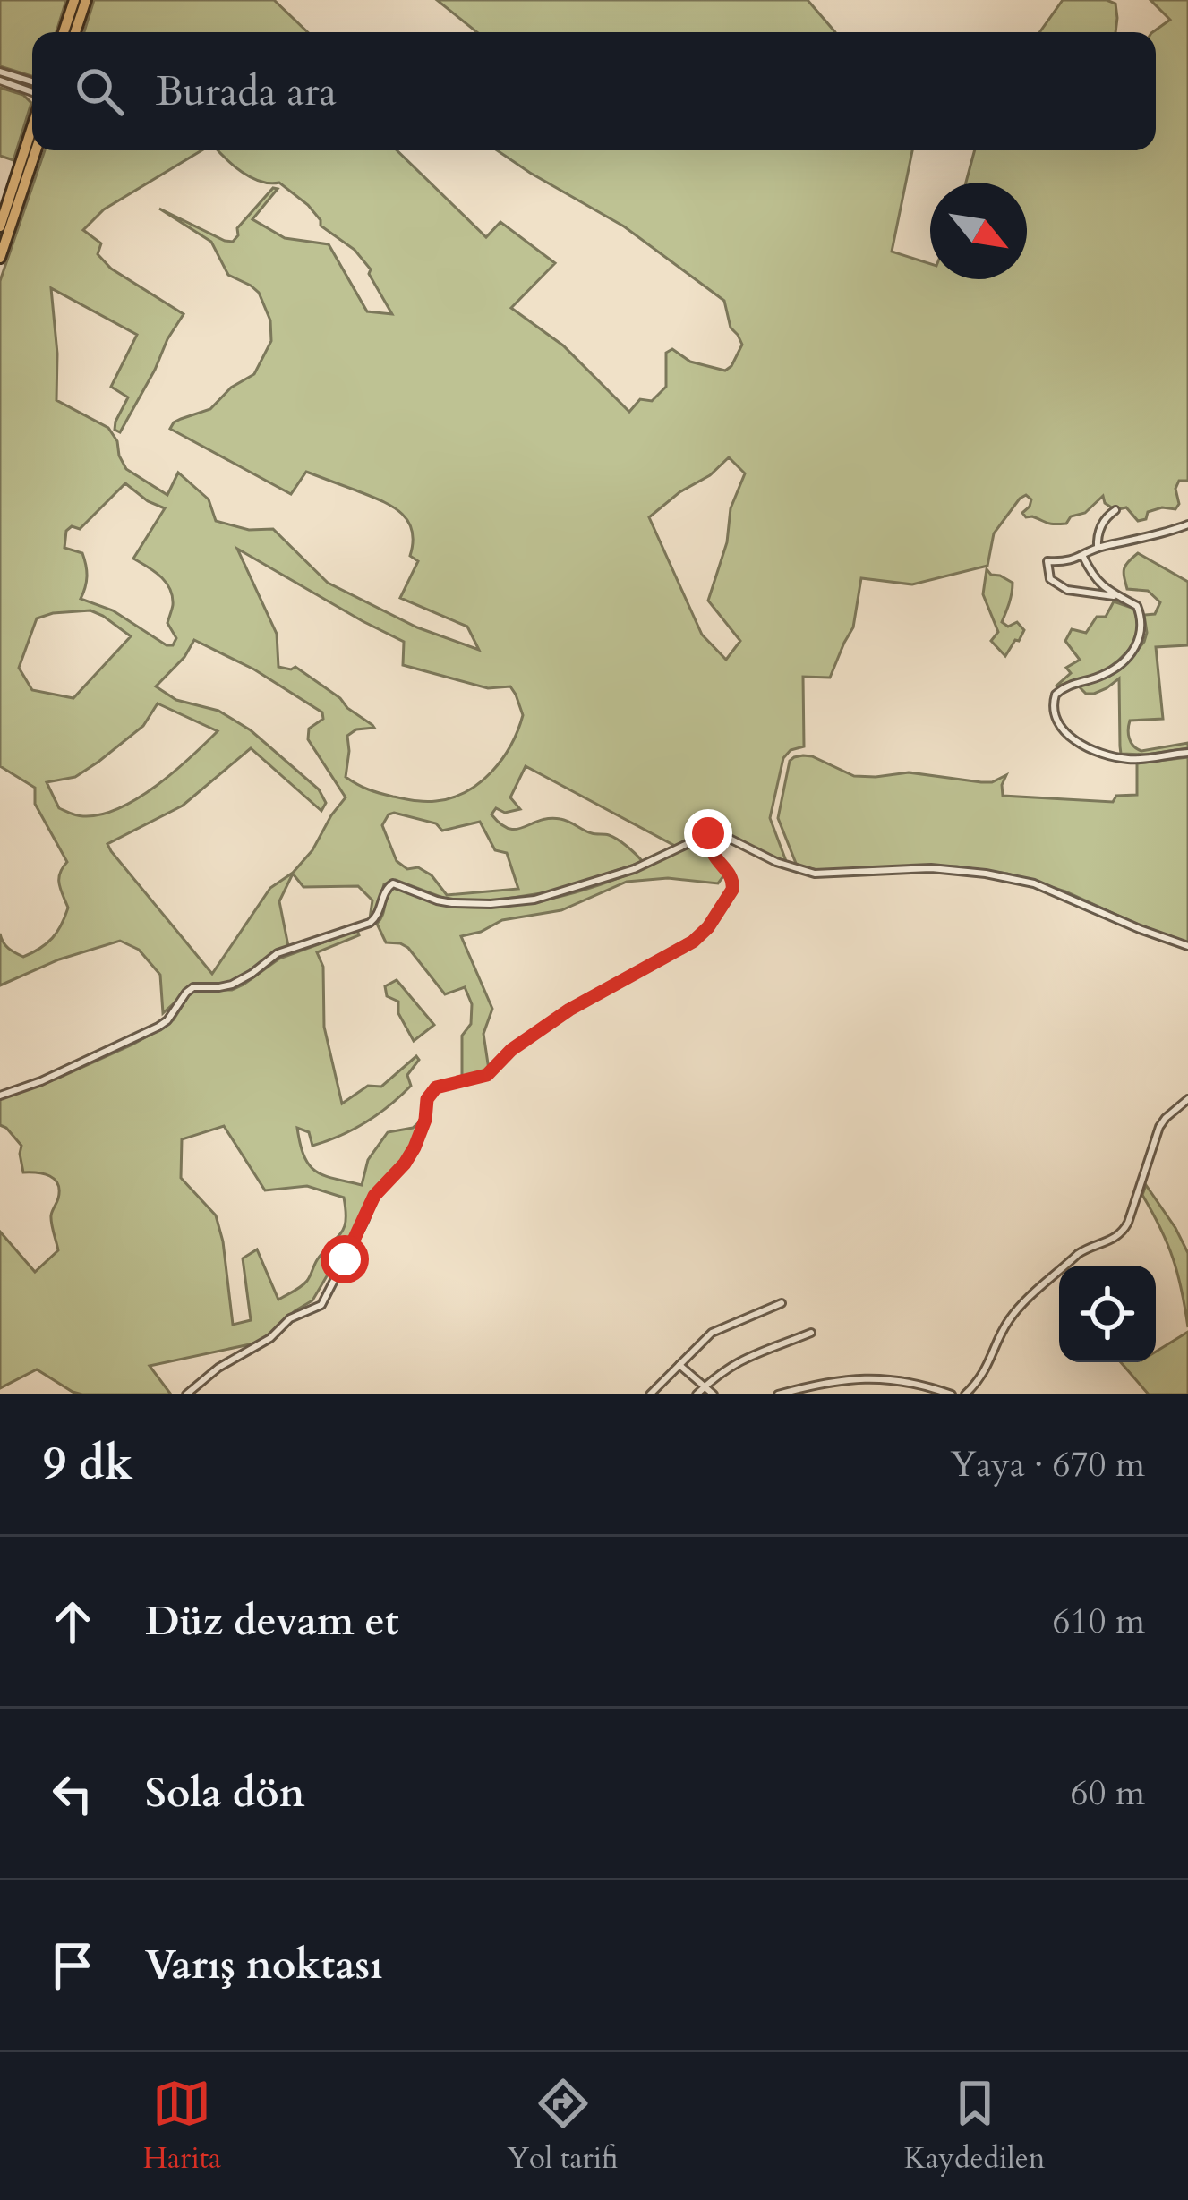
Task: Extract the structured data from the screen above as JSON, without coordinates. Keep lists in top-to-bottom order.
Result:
{
  "north": "bottom right",
  "page": {
    "search": "Burada ara",
    "heading": ["9 dk", "Yaya · 670 m"],
    "list": [
      ["Düz devam et", "610 m"],
      ["Sola dön", "60 m"],
      "Varış noktası"
    ],
    "nav": ["Harita", "Yol tarifi", "Kaydedilen"]
  }
}
